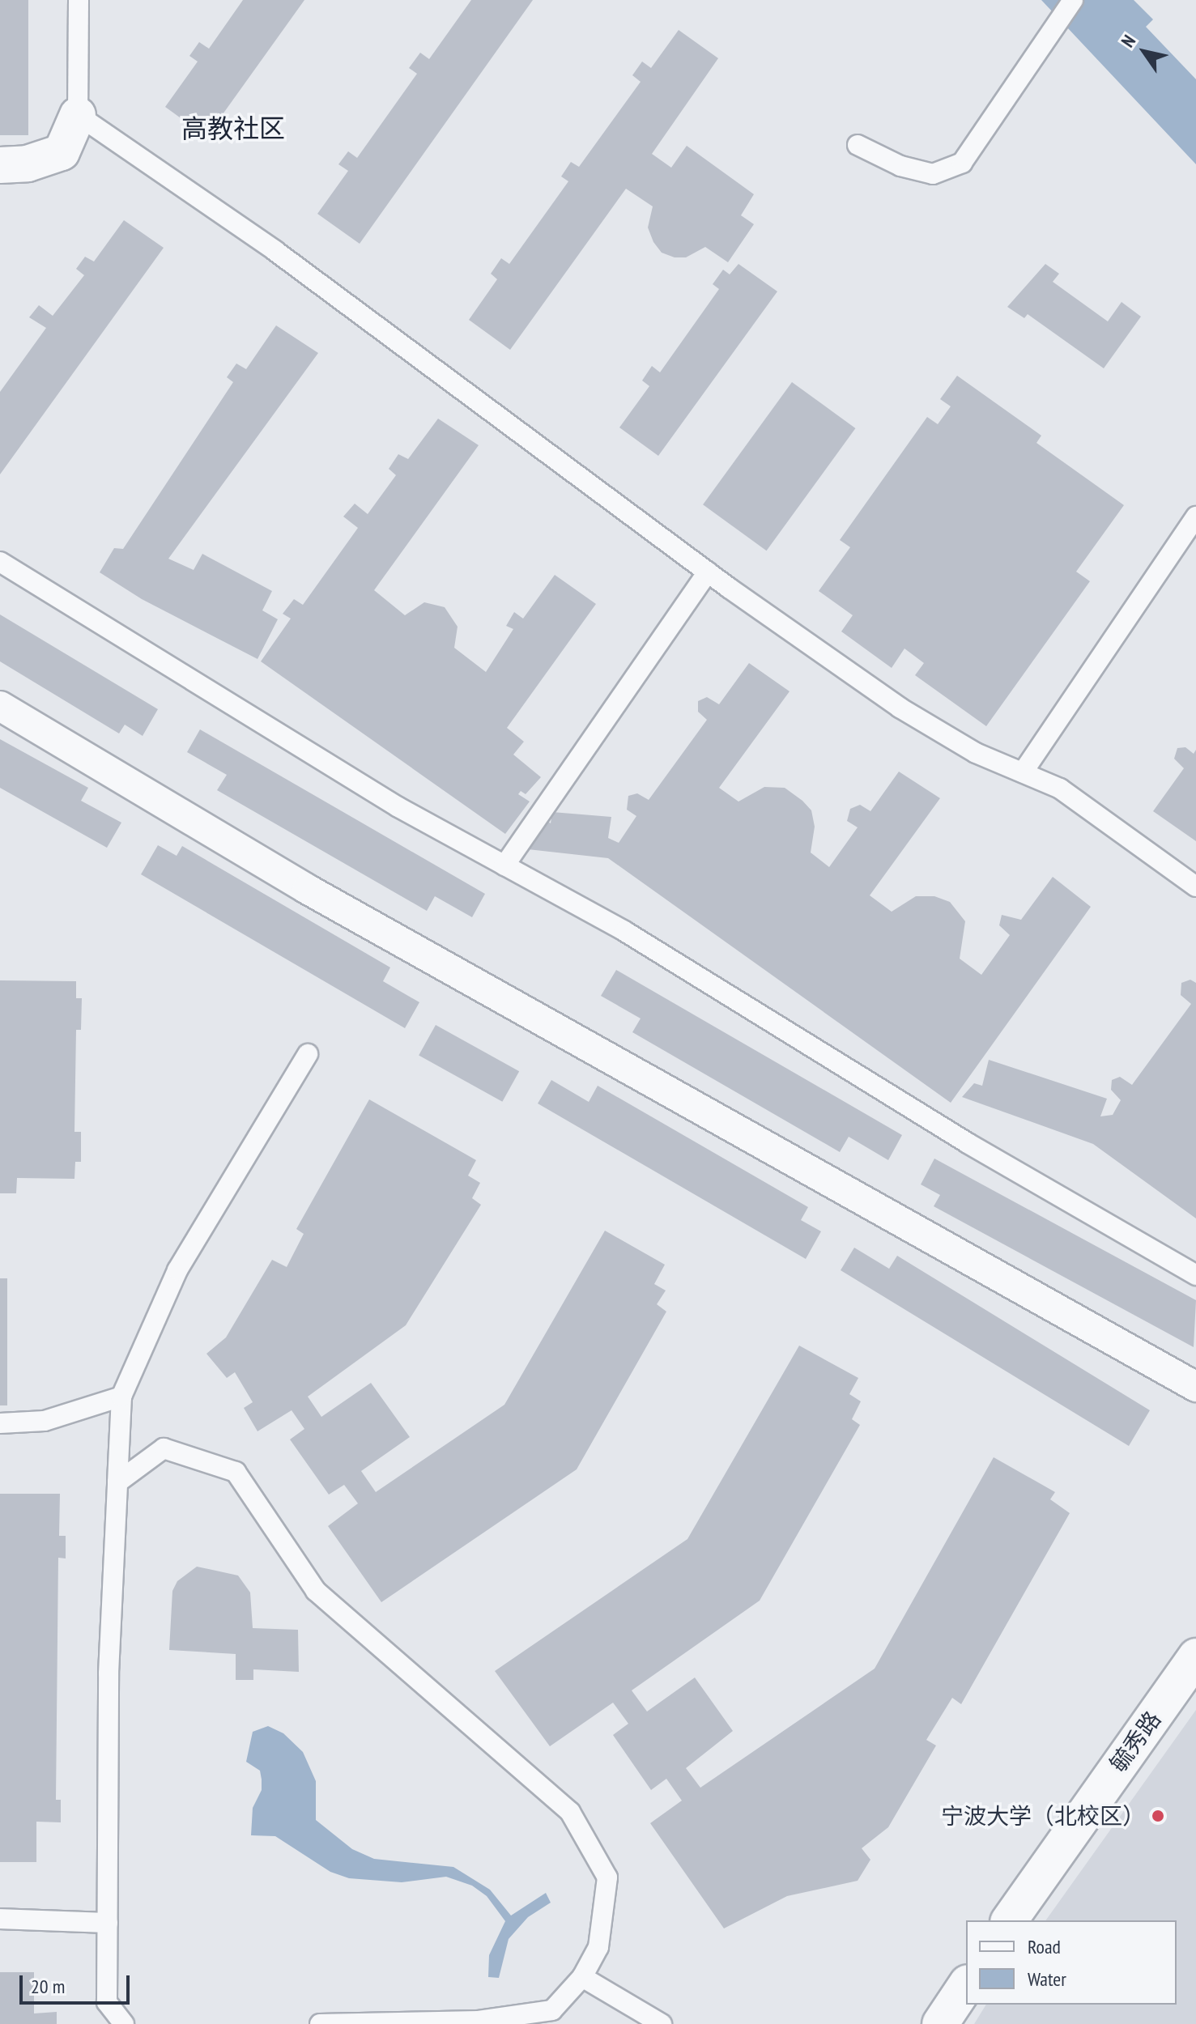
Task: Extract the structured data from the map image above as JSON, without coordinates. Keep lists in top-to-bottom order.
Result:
{
  "streets": {
    "street": ["毓秀路"]
  },
  "districts": ["高教社区"],
  "places": ["宁波大学（北校区）"],
  "legend": ["Road", "Water"],
  "scale_bar": "20 m",
  "north": "top left"
}
